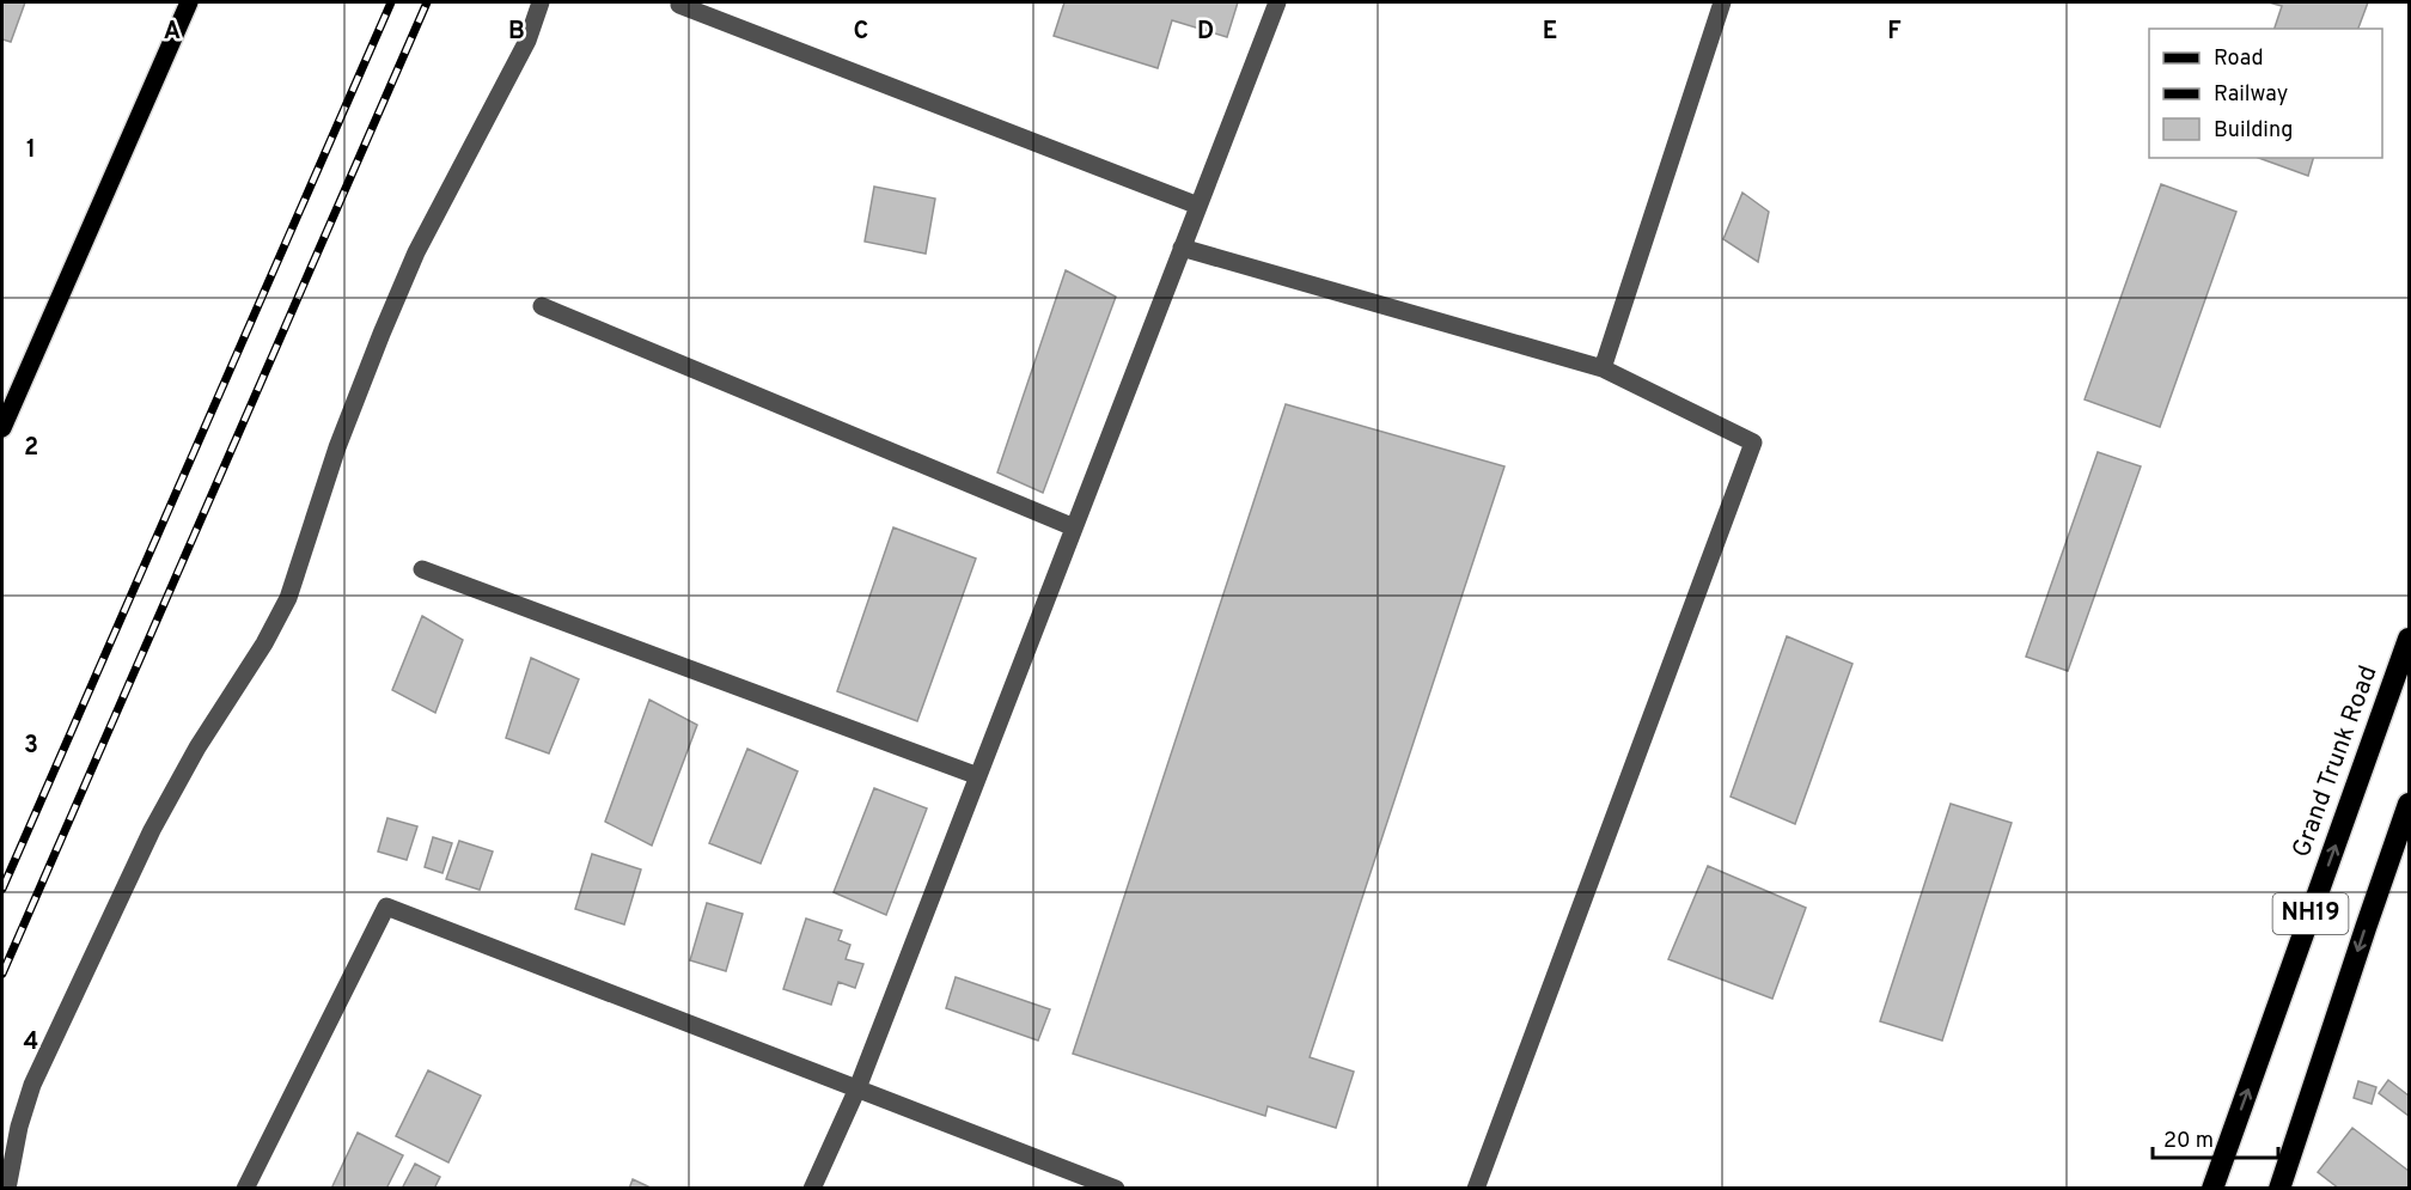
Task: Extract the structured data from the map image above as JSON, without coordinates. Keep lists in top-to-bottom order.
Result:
{
  "streets": {
    "highway": ["Grand Trunk Road", "NH19"]
  },
  "legend": ["Road", "Railway", "Building"],
  "scale_bar": "20 m",
  "grid": {
    "columns": [
      "A",
      "B",
      "C",
      "D",
      "E",
      "F"
    ],
    "rows": [
      "1",
      "2",
      "3",
      "4"
    ]
  }
}
